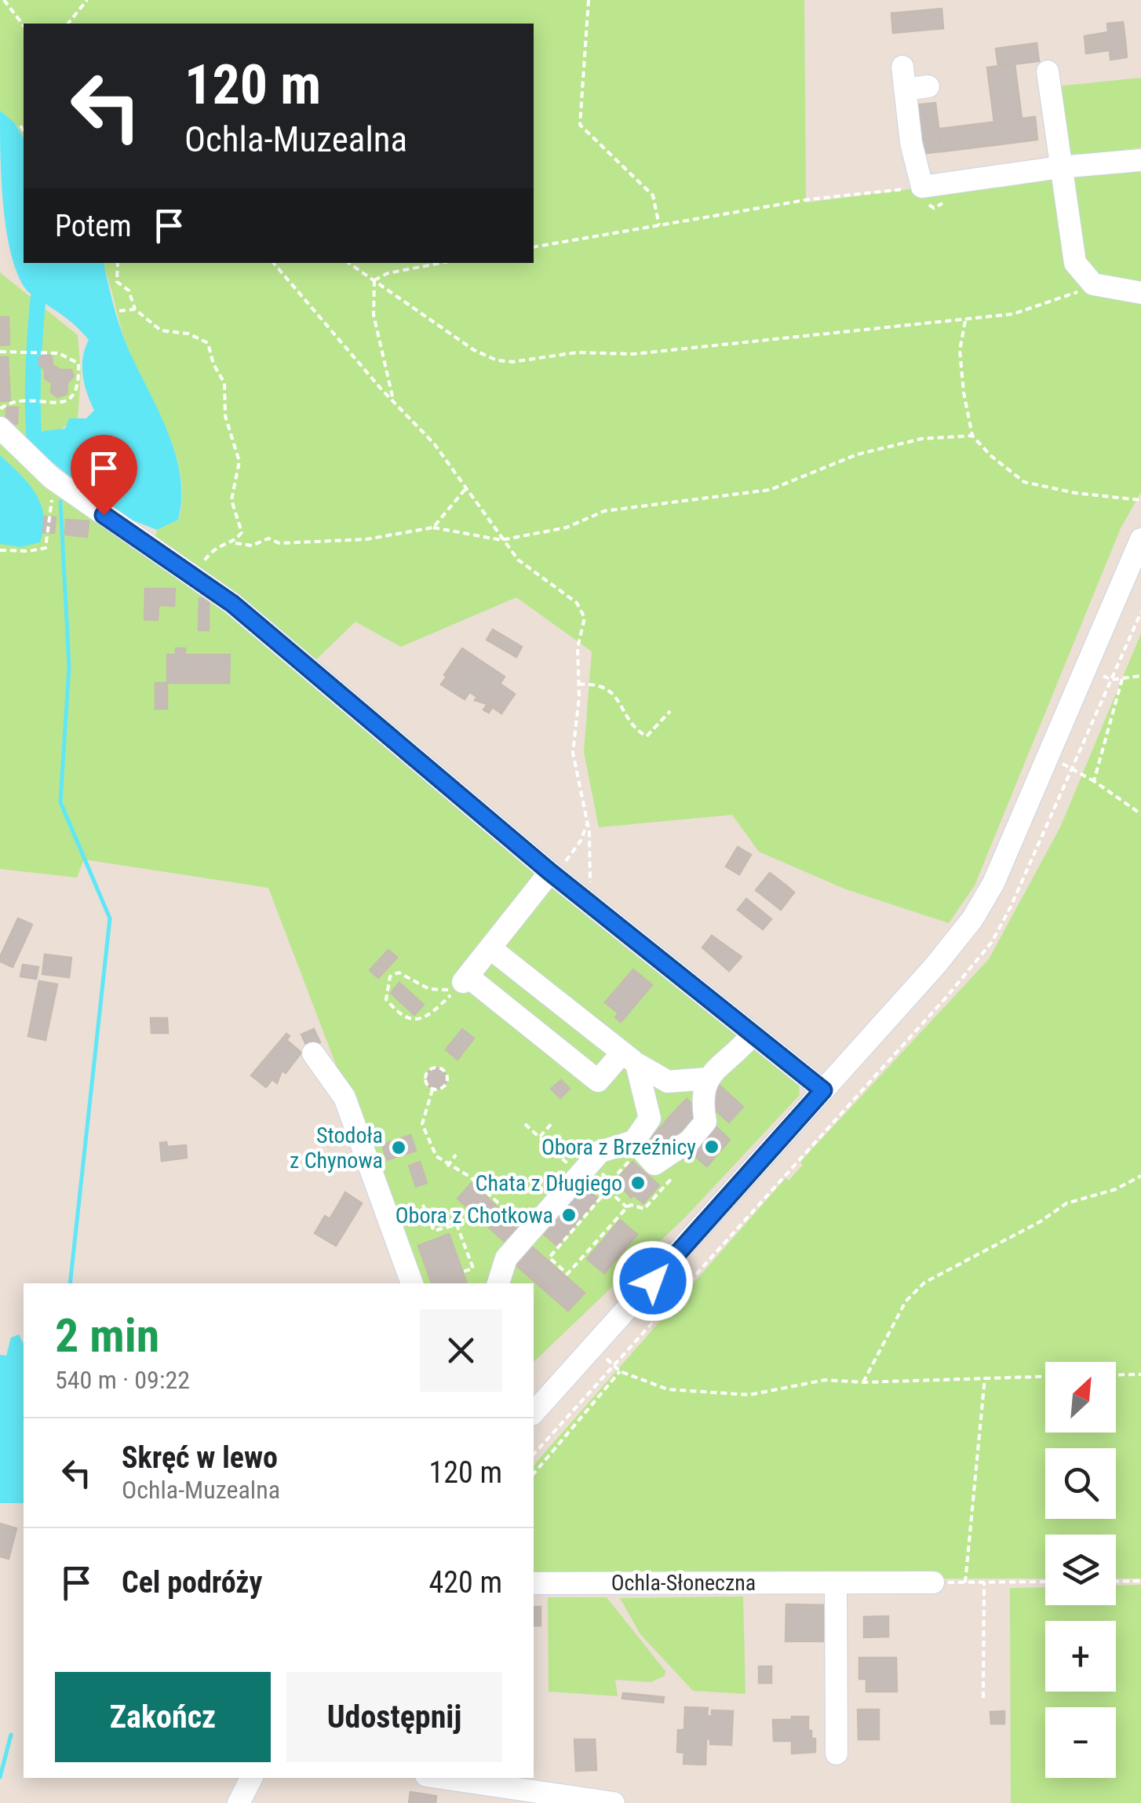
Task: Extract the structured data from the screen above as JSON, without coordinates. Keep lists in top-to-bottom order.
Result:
{
  "streets": {
    "street": ["Ochla-Słoneczna"]
  },
  "places": [
    "Obora z Brzeźnicy",
    "Stodoła z Chynowa",
    "Chata z Długiego",
    "Obora z Chotkowa"
  ],
  "north": "top right",
  "page": {
    "turn": ["120 m", "Ochla-Muzealna"],
    "then": "Potem",
    "heading": ["2 min", "540 m · 09:22"],
    "map_buttons": ["+", "−"],
    "list": [
      {
        "name": "Skręć w lewo",
        "note": "Ochla-Muzealna",
        "value": "120 m"
      },
      {
        "name": "Cel podróży",
        "value": "420 m"
      }
    ],
    "buttons": ["Zakończ", "Udostępnij"]
  }
}
